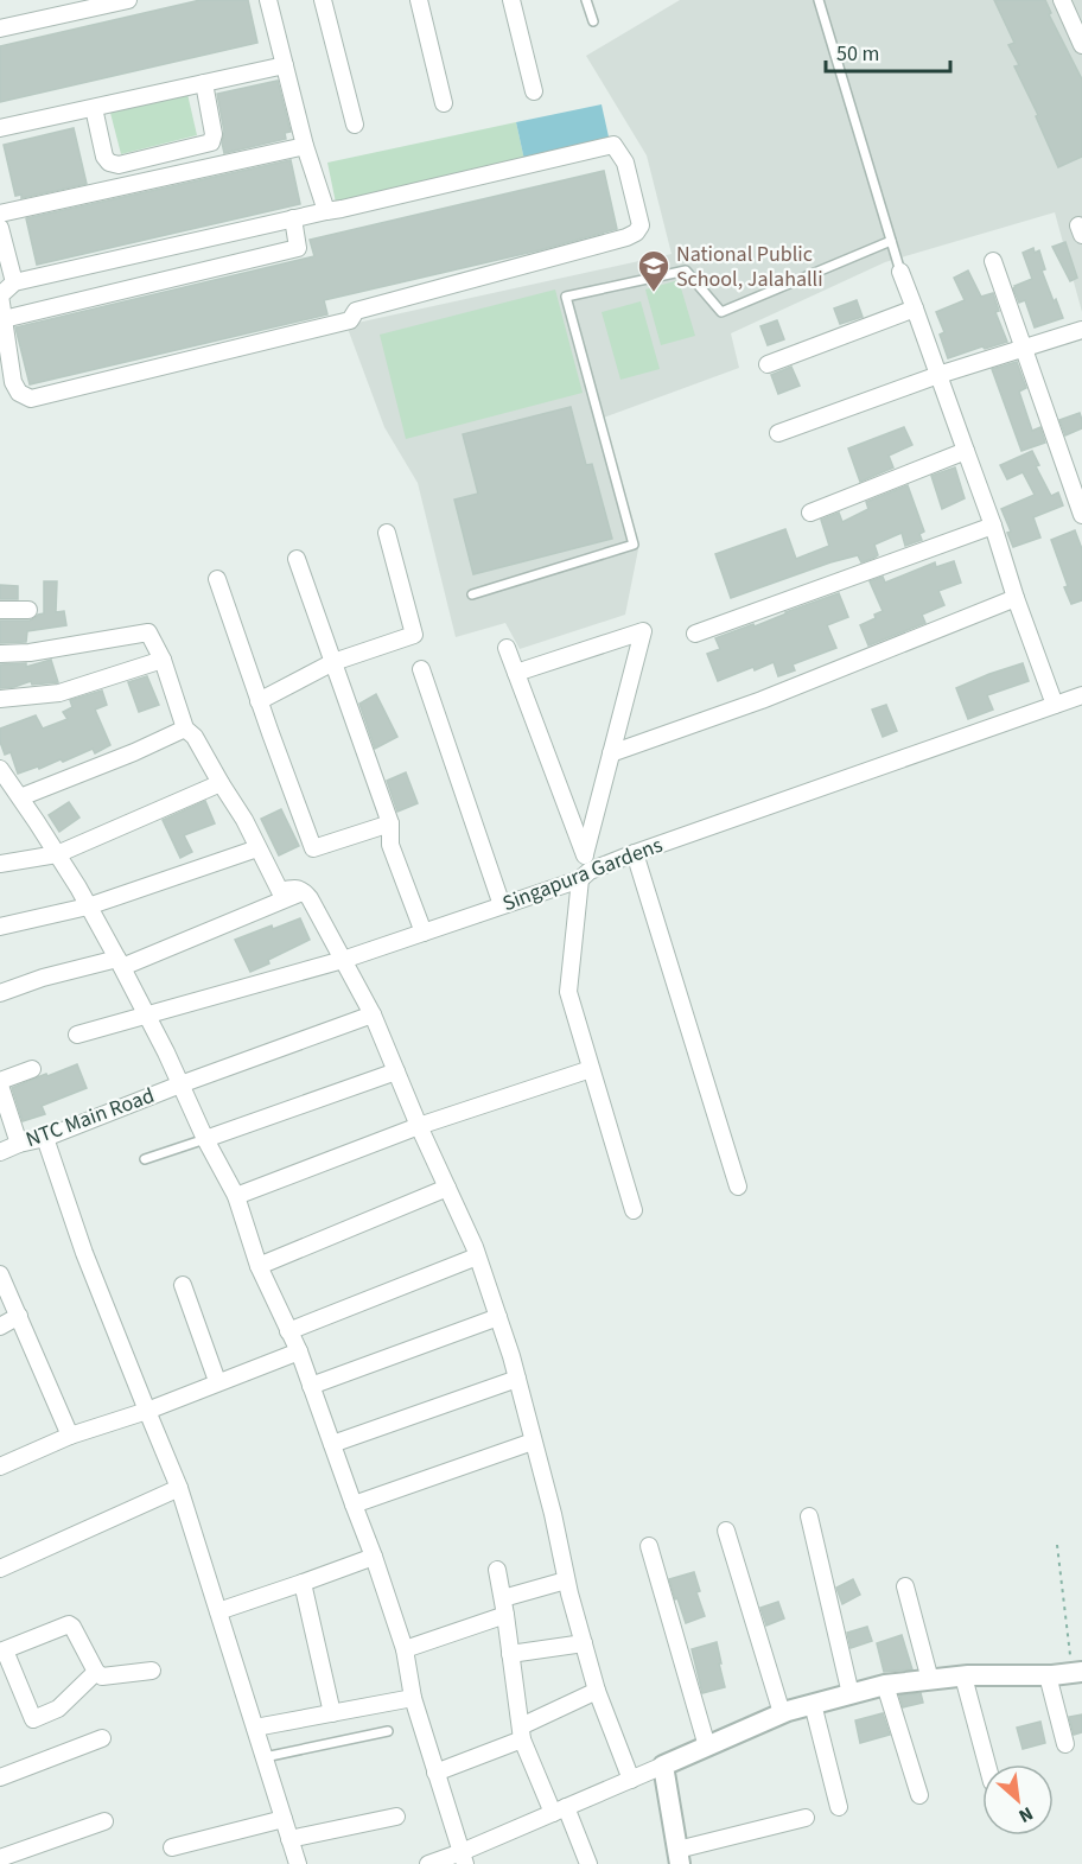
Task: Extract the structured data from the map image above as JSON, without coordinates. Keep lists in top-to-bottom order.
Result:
{
  "streets": {
    "street": ["Singapura Gardens", "NTC Main Road"]
  },
  "places": {
    "school or university": ["National Public School, Jalahalli"]
  },
  "scale_bar": "50 m",
  "north": "bottom right"
}
